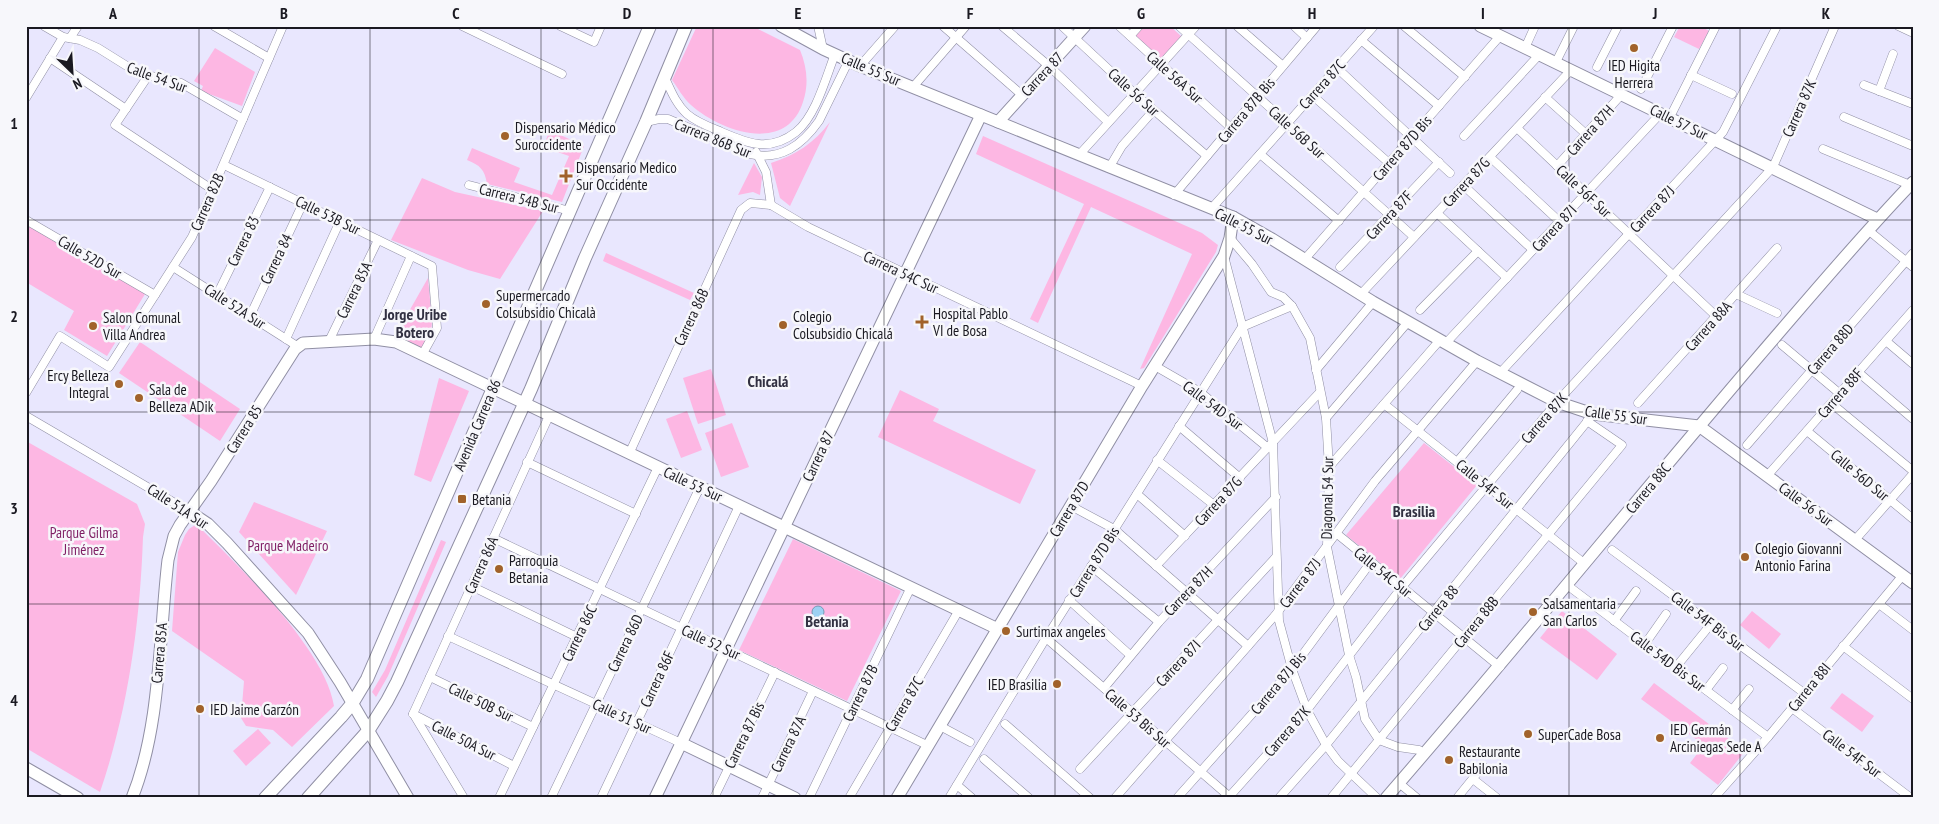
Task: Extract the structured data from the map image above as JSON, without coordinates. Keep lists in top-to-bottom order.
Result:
{
  "streets": {
    "main road": ["Avenida Carrera 86"],
    "street": [
      "Calle 55 Sur",
      "Carrera 87",
      "Calle 54 Sur",
      "Calle 56A Sur",
      "Carrera 87C",
      "Calle 56 Sur",
      "Carrera 87K",
      "Carrera 87B Bis",
      "Calle 57 Sur",
      "Carrera 87H",
      "Calle 56B Sur",
      "Carrera 86B Sur",
      "Carrera 87D Bis",
      "Carrera 87G",
      "Calle 56F Sur",
      "Carrera 54B Sur",
      "Carrera 82B",
      "Carrera 87J",
      "Calle 53B Sur",
      "Carrera 87F",
      "Carrera 87I",
      "Carrera 83",
      "Calle 52D Sur",
      "Carrera 84",
      "Carrera 54C Sur",
      "Carrera 85A",
      "Calle 52A Sur",
      "Carrera 86B",
      "Carrera 88A",
      "Carrera 88D",
      "Carrera 88F",
      "Calle 54D Sur",
      "Carrera 85",
      "Calle 56D Sur",
      "Calle 53 Sur",
      "Calle 54F Sur",
      "Carrera 88C",
      "Diagonal 54 Sur",
      "Calle 51A Sur",
      "Carrera 87D",
      "Carrera 86A",
      "Calle 54C Sur",
      "Carrera 88",
      "Calle 54F Bis Sur",
      "Carrera 88B",
      "Carrera 86C",
      "Calle 52 Sur",
      "Carrera 86D",
      "Calle 54D Bis Sur",
      "Carrera 86F",
      "Carrera 87J Bis",
      "Carrera 88I",
      "Carrera 87B",
      "Calle 50B Sur",
      "Calle 51 Sur",
      "Calle 53 Bis Sur",
      "Carrera 87 Bis",
      "Calle 50A Sur",
      "Carrera 87A"
    ]
  },
  "crossings": [
    ["Calle 55 Sur", "Carrera 87"],
    ["Calle 55 Sur", "Carrera 87C"],
    ["Calle 55 Sur", "Calle 56 Sur"],
    ["Calle 55 Sur", "Carrera 87K"],
    ["Calle 55 Sur", "Carrera 87B Bis"],
    ["Calle 55 Sur", "Carrera 86B Sur"],
    ["Calle 55 Sur", "Carrera 87D Bis"],
    ["Calle 55 Sur", "Carrera 87G"],
    ["Calle 55 Sur", "Carrera 87J"],
    ["Calle 55 Sur", "Carrera 87I"],
    ["Calle 55 Sur", "Carrera 88C"],
    ["Calle 55 Sur", "Carrera 87D"],
    ["Calle 55 Sur", "Carrera 88"],
    ["Calle 55 Sur", "Carrera 88B"],
    ["Carrera 87", "Calle 56 Sur"],
    ["Carrera 87", "Carrera 54C Sur"],
    ["Carrera 87", "Calle 53 Sur"],
    ["Carrera 87", "Calle 52 Sur"],
    ["Carrera 87", "Calle 51 Sur"],
    ["Calle 54 Sur", "Carrera 82B"],
    ["Calle 56A Sur", "Carrera 87B Bis"],
    ["Carrera 87C", "Calle 56B Sur"],
    ["Carrera 87C", "Calle 53 Sur"],
    ["Carrera 87C", "Calle 52 Sur"],
    ["Calle 56 Sur", "Carrera 87B Bis"],
    ["Calle 56 Sur", "Carrera 88F"],
    ["Calle 56 Sur", "Carrera 88C"],
    ["Calle 56 Sur", "Carrera 88I"],
    ["Carrera 87K", "Calle 57 Sur"],
    ["Carrera 87K", "Calle 56F Sur"],
    ["Carrera 87K", "Calle 54F Sur"],
    ["Carrera 87K", "Diagonal 54 Sur"],
    ["Carrera 87K", "Calle 54C Sur"],
    ["Carrera 87K", "Calle 53 Bis Sur"],
    ["Carrera 87B Bis", "Calle 56B Sur"],
    ["Calle 57 Sur", "Carrera 87H"],
    ["Calle 57 Sur", "Carrera 87D Bis"],
    ["Calle 57 Sur", "Carrera 87G"],
    ["Calle 57 Sur", "Carrera 87J"],
    ["Calle 57 Sur", "Carrera 87I"],
    ["Calle 57 Sur", "Carrera 88C"],
    ["Carrera 87H", "Calle 56F Sur"],
    ["Carrera 87H", "Calle 53 Bis Sur"],
    ["Calle 56B Sur", "Carrera 87D Bis"],
    ["Calle 56B Sur", "Carrera 87G"],
    ["Calle 56B Sur", "Carrera 87F"],
    ["Carrera 87D Bis", "Calle 54D Sur"],
    ["Carrera 87D Bis", "Calle 53 Bis Sur"],
    ["Carrera 87G", "Calle 56F Sur"],
    ["Carrera 87G", "Calle 54D Sur"],
    ["Carrera 87G", "Diagonal 54 Sur"],
    ["Calle 56F Sur", "Carrera 87J"],
    ["Calle 56F Sur", "Carrera 87I"],
    ["Calle 56F Sur", "Carrera 88A"],
    ["Carrera 54B Sur", "Avenida Carrera 86"],
    ["Carrera 82B", "Calle 53B Sur"],
    ["Carrera 82B", "Calle 52D Sur"],
    ["Carrera 82B", "Calle 52A Sur"],
    ["Carrera 87J", "Calle 54F Sur"],
    ["Carrera 87J", "Diagonal 54 Sur"],
    ["Carrera 87J", "Calle 54C Sur"],
    ["Carrera 87J", "Calle 53 Bis Sur"],
    ["Calle 53B Sur", "Carrera 83"],
    ["Calle 53B Sur", "Carrera 84"],
    ["Calle 53B Sur", "Carrera 85A"],
    ["Calle 53B Sur", "Calle 53 Sur"],
    ["Carrera 87I", "Calle 54F Sur"],
    ["Carrera 87I", "Diagonal 54 Sur"],
    ["Carrera 87I", "Calle 53 Bis Sur"],
    ["Carrera 83", "Calle 52A Sur"],
    ["Carrera 84", "Calle 52A Sur"],
    ["Carrera 54C Sur", "Carrera 86B"],
    ["Carrera 54C Sur", "Carrera 87D"],
    ["Carrera 85A", "Carrera 85"],
    ["Carrera 85A", "Calle 53 Sur"],
    ["Carrera 85A", "Calle 51A Sur"],
    ["Calle 52A Sur", "Carrera 85"],
    ["Calle 52A Sur", "Calle 53 Sur"],
    ["Carrera 86B", "Calle 53 Sur"],
    ["Carrera 88F", "Calle 56D Sur"],
    ["Calle 54D Sur", "Carrera 87D"],
    ["Avenida Carrera 86", "Calle 53 Sur"],
    ["Avenida Carrera 86", "Calle 51A Sur"],
    ["Carrera 85", "Calle 53 Sur"],
    ["Carrera 85", "Calle 51A Sur"],
    ["Calle 53 Sur", "Carrera 87D"],
    ["Calle 53 Sur", "Carrera 86A"],
    ["Calle 53 Sur", "Carrera 86C"],
    ["Calle 53 Sur", "Carrera 86D"],
    ["Calle 53 Sur", "Carrera 86F"],
    ["Calle 53 Sur", "Carrera 87B"],
    ["Calle 54F Sur", "Carrera 88C"],
    ["Calle 54F Sur", "Carrera 88"],
    ["Calle 54F Sur", "Carrera 88B"],
    ["Calle 54F Sur", "Carrera 88I"],
    ["Carrera 88C", "Calle 54C Sur"],
    ["Carrera 88C", "Calle 54D Bis Sur"],
    ["Diagonal 54 Sur", "Carrera 87D"],
    ["Diagonal 54 Sur", "Carrera 88"],
    ["Diagonal 54 Sur", "Carrera 88B"],
    ["Diagonal 54 Sur", "Carrera 87J Bis"],
    ["Carrera 87D", "Calle 52 Sur"],
    ["Carrera 86A", "Calle 52 Sur"],
    ["Carrera 86A", "Calle 50B Sur"],
    ["Carrera 86A", "Calle 51 Sur"],
    ["Carrera 86A", "Calle 50A Sur"],
    ["Calle 54C Sur", "Carrera 88"],
    ["Calle 54C Sur", "Carrera 88B"],
    ["Calle 54C Sur", "Carrera 87J Bis"],
    ["Carrera 88", "Carrera 88B"],
    ["Calle 54F Bis Sur", "Carrera 88I"],
    ["Carrera 86C", "Calle 52 Sur"],
    ["Carrera 86C", "Calle 50B Sur"],
    ["Carrera 86C", "Calle 51 Sur"],
    ["Carrera 86C", "Calle 50A Sur"],
    ["Calle 52 Sur", "Carrera 86D"],
    ["Calle 52 Sur", "Carrera 86F"],
    ["Calle 52 Sur", "Carrera 87B"],
    ["Calle 52 Sur", "Carrera 87 Bis"],
    ["Calle 52 Sur", "Carrera 87A"],
    ["Carrera 86D", "Calle 51 Sur"],
    ["Calle 54D Bis Sur", "Carrera 88I"],
    ["Carrera 86F", "Calle 51 Sur"],
    ["Carrera 87J Bis", "Calle 53 Bis Sur"],
    ["Calle 51 Sur", "Carrera 87 Bis"],
    ["Calle 51 Sur", "Carrera 87A"]
  ],
  "districts": [
    "Jorge Uribe Botero",
    "Chicalá",
    "Brasilia",
    "Betania"
  ],
  "parks": ["Parque Gilma Jiménez", "Parque Madeiro"],
  "places": {
    "other": [
      "IED Higita Herrera",
      "Dispensario Médico Suroccidente",
      "Supermercado Colsubsidio Chicalà",
      "Colegio Colsubsidio Chicalá",
      "Salon Comunal Villa Andrea",
      "Ercy Belleza Integral",
      "Sala de Belleza ADik",
      "Colegio Giovanni Antonio Farina",
      "Parroquia Betania",
      "Salsamentaria San Carlos",
      "Surtimax angeles",
      "IED Brasilia",
      "IED Jaime Garzón",
      "SuperCade Bosa",
      "IED Germán Arciniegas Sede A",
      "Restaurante Babilonia"
    ],
    "health": ["Dispensario Medico Sur Occidente", "Hospital Pablo VI de Bosa"],
    "transit": ["Betania"]
  },
  "north": "bottom right",
  "grid": {
    "columns": [
      "A",
      "B",
      "C",
      "D",
      "E",
      "F",
      "G",
      "H",
      "I",
      "J",
      "K"
    ],
    "rows": [
      "1",
      "2",
      "3",
      "4"
    ]
  }
}
